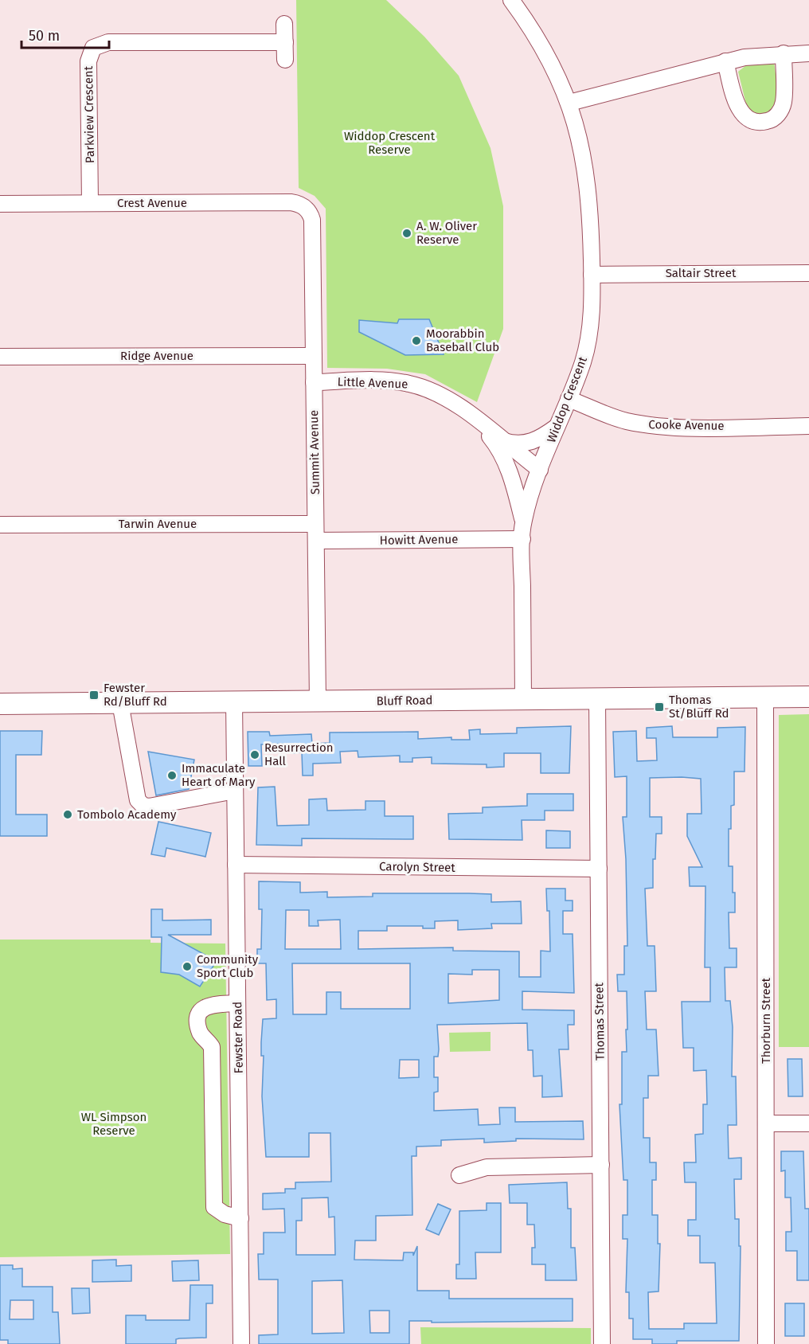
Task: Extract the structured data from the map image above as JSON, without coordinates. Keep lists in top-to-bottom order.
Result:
{
  "streets": {
    "main road": ["Bluff Road"],
    "street": [
      "Parkview Crescent",
      "Crest Avenue",
      "Saltair Street",
      "Ridge Avenue",
      "Little Avenue",
      "Widdop Crescent",
      "Cooke Avenue",
      "Summit Avenue",
      "Tarwin Avenue",
      "Howitt Avenue",
      "Carolyn Street",
      "Thorburn Street",
      "Thomas Street",
      "Fewster Road"
    ]
  },
  "crossings": [
    ["Parkview Crescent", "Crest Avenue"],
    ["Crest Avenue", "Summit Avenue"],
    ["Saltair Street", "Widdop Crescent"],
    ["Ridge Avenue", "Summit Avenue"],
    ["Little Avenue", "Widdop Crescent"],
    ["Little Avenue", "Summit Avenue"],
    ["Widdop Crescent", "Cooke Avenue"],
    ["Widdop Crescent", "Howitt Avenue"],
    ["Widdop Crescent", "Bluff Road"],
    ["Summit Avenue", "Tarwin Avenue"],
    ["Summit Avenue", "Howitt Avenue"],
    ["Summit Avenue", "Bluff Road"],
    ["Bluff Road", "Thorburn Street"],
    ["Bluff Road", "Thomas Street"],
    ["Bluff Road", "Fewster Road"],
    ["Carolyn Street", "Thomas Street"],
    ["Carolyn Street", "Fewster Road"]
  ],
  "parks": ["Widdop Crescent Reserve", "WL Simpson Reserve"],
  "places": {
    "other": [
      "A. W. Oliver Reserve",
      "Moorabbin Baseball Club",
      "Resurrection Hall",
      "Immaculate Heart of Mary",
      "Tombolo Academy",
      "Community Sport Club"
    ],
    "transit": ["Fewster Rd/Bluff Rd", "Thomas St/Bluff Rd"]
  },
  "scale_bar": "50 m"
}
